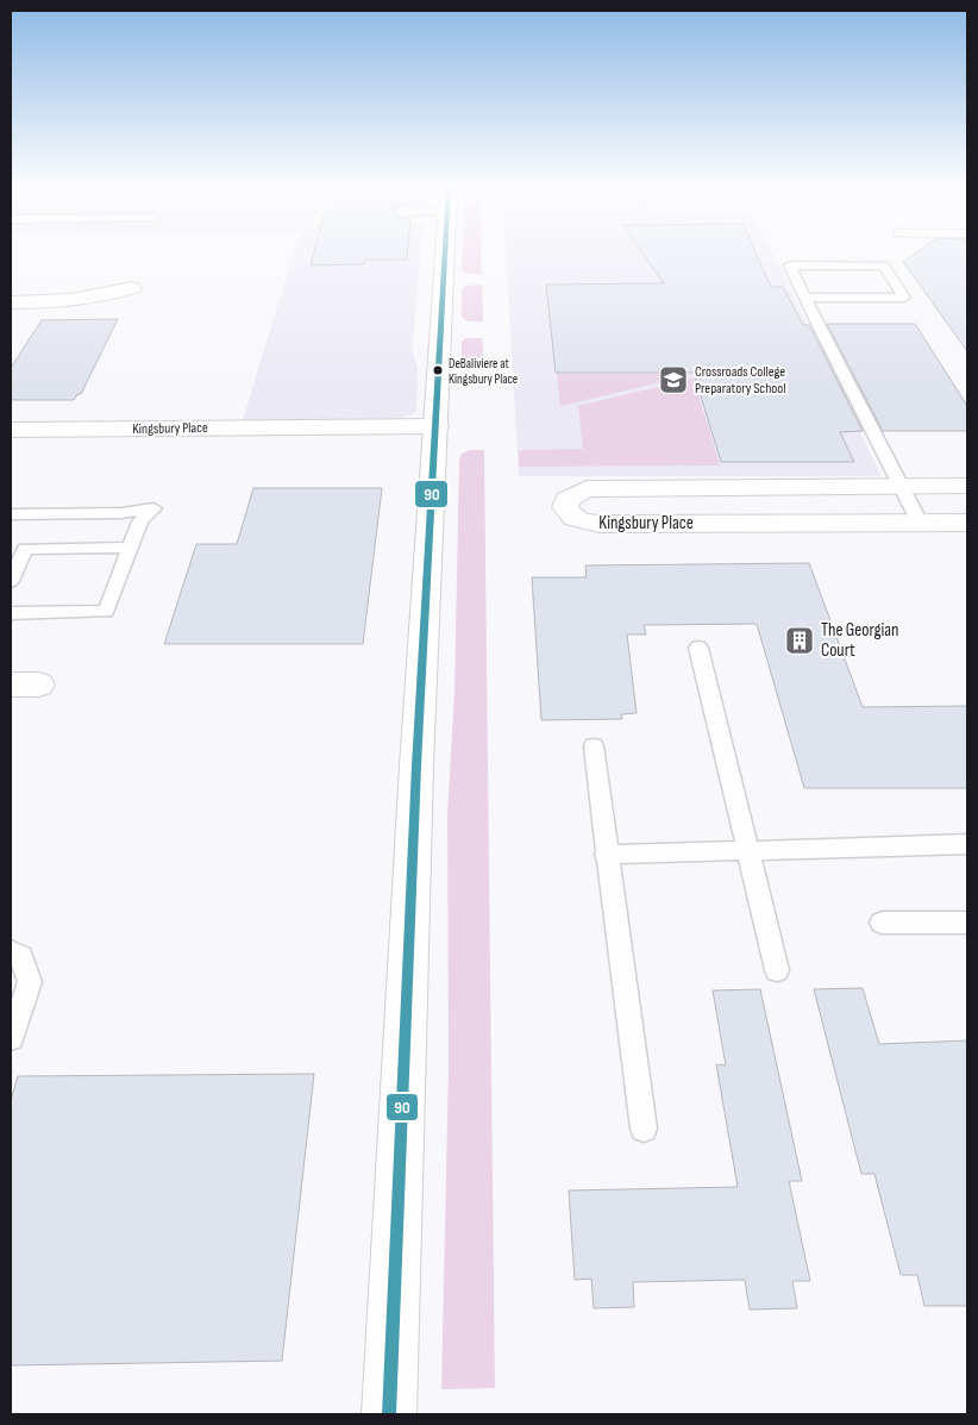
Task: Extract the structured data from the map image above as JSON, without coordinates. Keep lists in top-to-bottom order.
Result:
{
  "streets": {
    "main road": ["Kingsbury Place"]
  },
  "places": {
    "other": ["DeBaliviere at Kingsbury Place"],
    "school or university": ["Crossroads College Preparatory School"],
    "building": ["The Georgian Court"]
  },
  "lines": ["transit line 90"]
}
